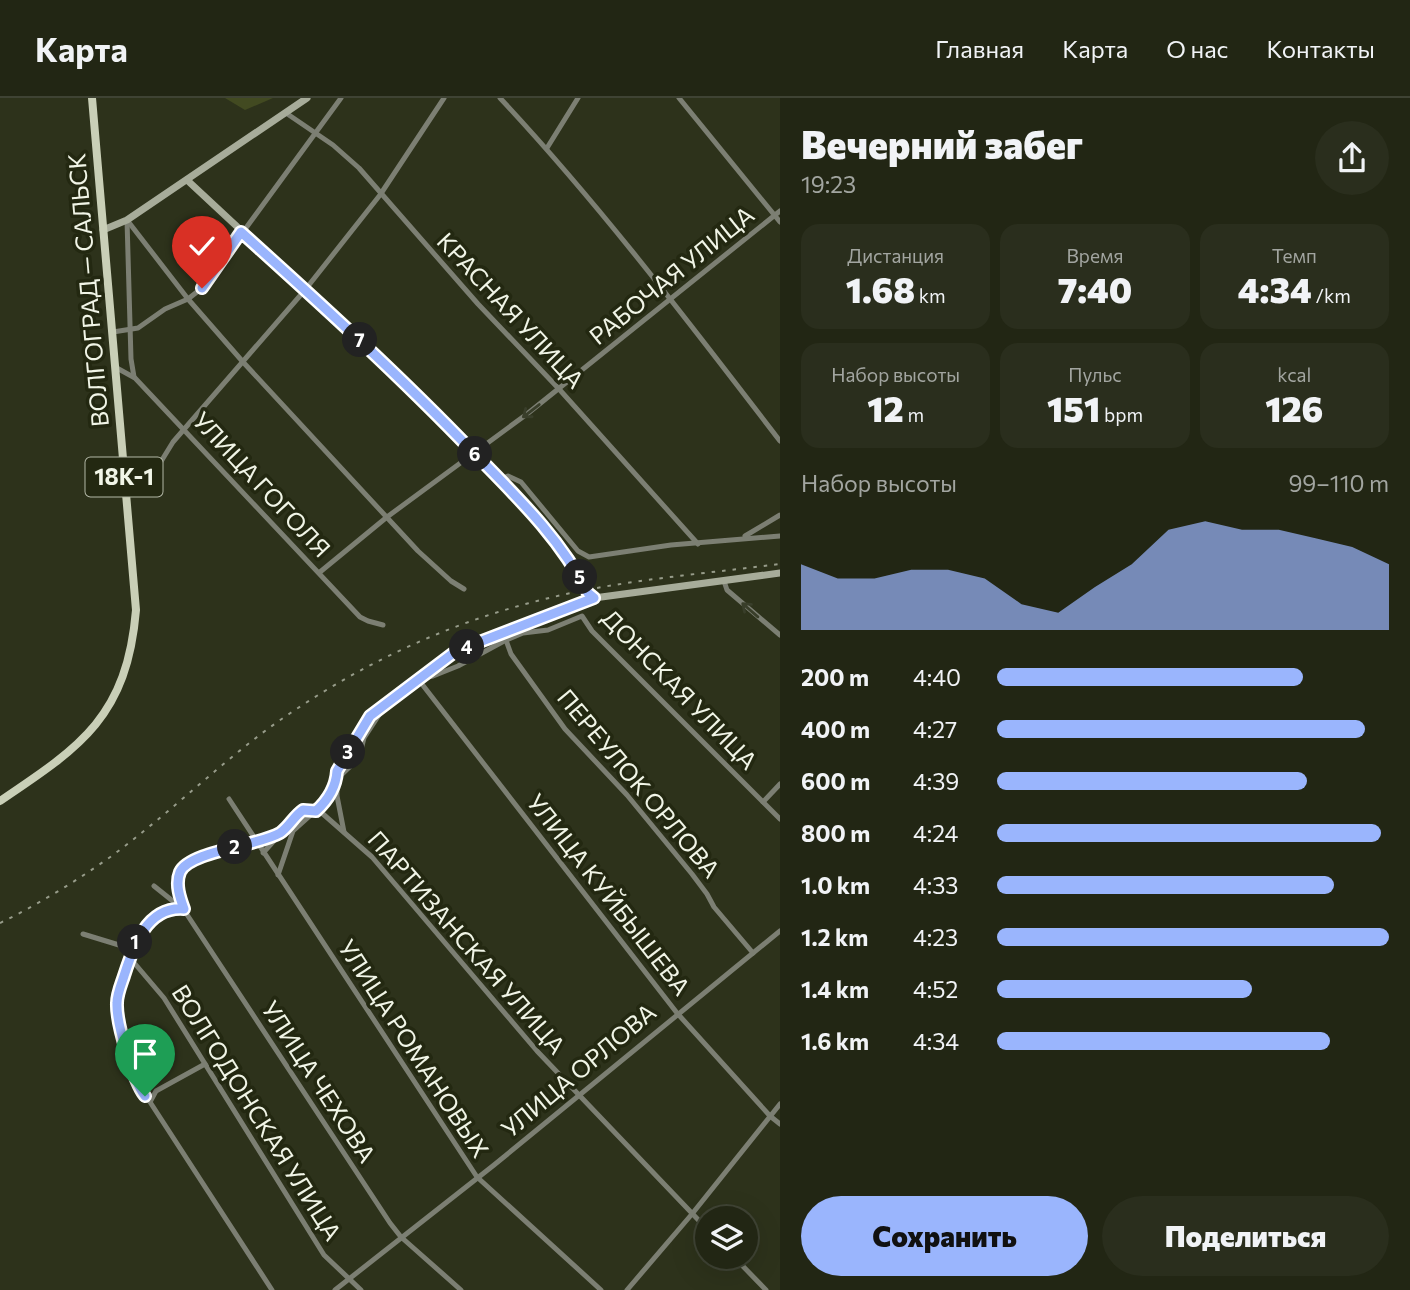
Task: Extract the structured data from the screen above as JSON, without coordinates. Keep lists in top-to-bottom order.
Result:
{
  "streets": {
    "main road": ["ВОЛГОГРАД — САЛЬСК", "18К-1"],
    "street": [
      "РАБОЧАЯ УЛИЦА",
      "КРАСНАЯ УЛИЦА",
      "УЛИЦА ГОГОЛЯ",
      "ДОНСКАЯ УЛИЦА",
      "ПЕРЕУЛОК ОРЛОВА",
      "УЛИЦА КУЙБЫШЕВА",
      "ПАРТИЗАНСКАЯ УЛИЦА",
      "УЛИЦА РОМАНОВЫХ",
      "УЛИЦА ОРЛОВА",
      "УЛИЦА ЧЕХОВА",
      "ВОЛГОДОНСКАЯ УЛИЦА"
    ]
  },
  "crossings": [
    ["РАБОЧАЯ УЛИЦА", "КРАСНАЯ УЛИЦА"],
    ["РАБОЧАЯ УЛИЦА", "УЛИЦА ГОГОЛЯ"],
    ["ВОЛГОГРАД — САЛЬСК", "УЛИЦА ГОГОЛЯ"],
    ["ДОНСКАЯ УЛИЦА", "ПЕРЕУЛОК ОРЛОВА"],
    ["ПЕРЕУЛОК ОРЛОВА", "УЛИЦА ОРЛОВА"],
    ["УЛИЦА КУЙБЫШЕВА", "УЛИЦА ОРЛОВА"],
    ["ПАРТИЗАНСКАЯ УЛИЦА", "УЛИЦА ОРЛОВА"],
    ["УЛИЦА РОМАНОВЫХ", "УЛИЦА ОРЛОВА"],
    ["УЛИЦА ОРЛОВА", "УЛИЦА ЧЕХОВА"],
    ["УЛИЦА ОРЛОВА", "ВОЛГОДОНСКАЯ УЛИЦА"]
  ],
  "page": {
    "header": "Карта",
    "nav": [
      "Главная",
      "Карта",
      "О нас",
      "Контакты"
    ],
    "heading": ["Вечерний забег", "19:23"],
    "stats": [
      ["Дистанция", "1.68 km"],
      ["Время", "7:40"],
      ["Темп", "4:34 /km"],
      ["Набор высоты", "12 m"],
      ["Пульс", "151 bpm"],
      ["kcal", "126"]
    ],
    "pins": [
      "7",
      "6",
      "5",
      "4",
      "3",
      "2",
      "1"
    ],
    "chart": ["Набор высоты", "99–110 m"],
    "list": [
      {
        "name": "200 m",
        "note": "4:40"
      },
      {
        "name": "400 m",
        "note": "4:27"
      },
      {
        "name": "600 m",
        "note": "4:39"
      },
      {
        "name": "800 m",
        "note": "4:24"
      },
      {
        "name": "1.0 km",
        "note": "4:33"
      },
      {
        "name": "1.2 km",
        "note": "4:23"
      },
      {
        "name": "1.4 km",
        "note": "4:52"
      },
      {
        "name": "1.6 km",
        "note": "4:34"
      }
    ],
    "buttons": ["Сохранить", "Поделиться"]
  }
}
